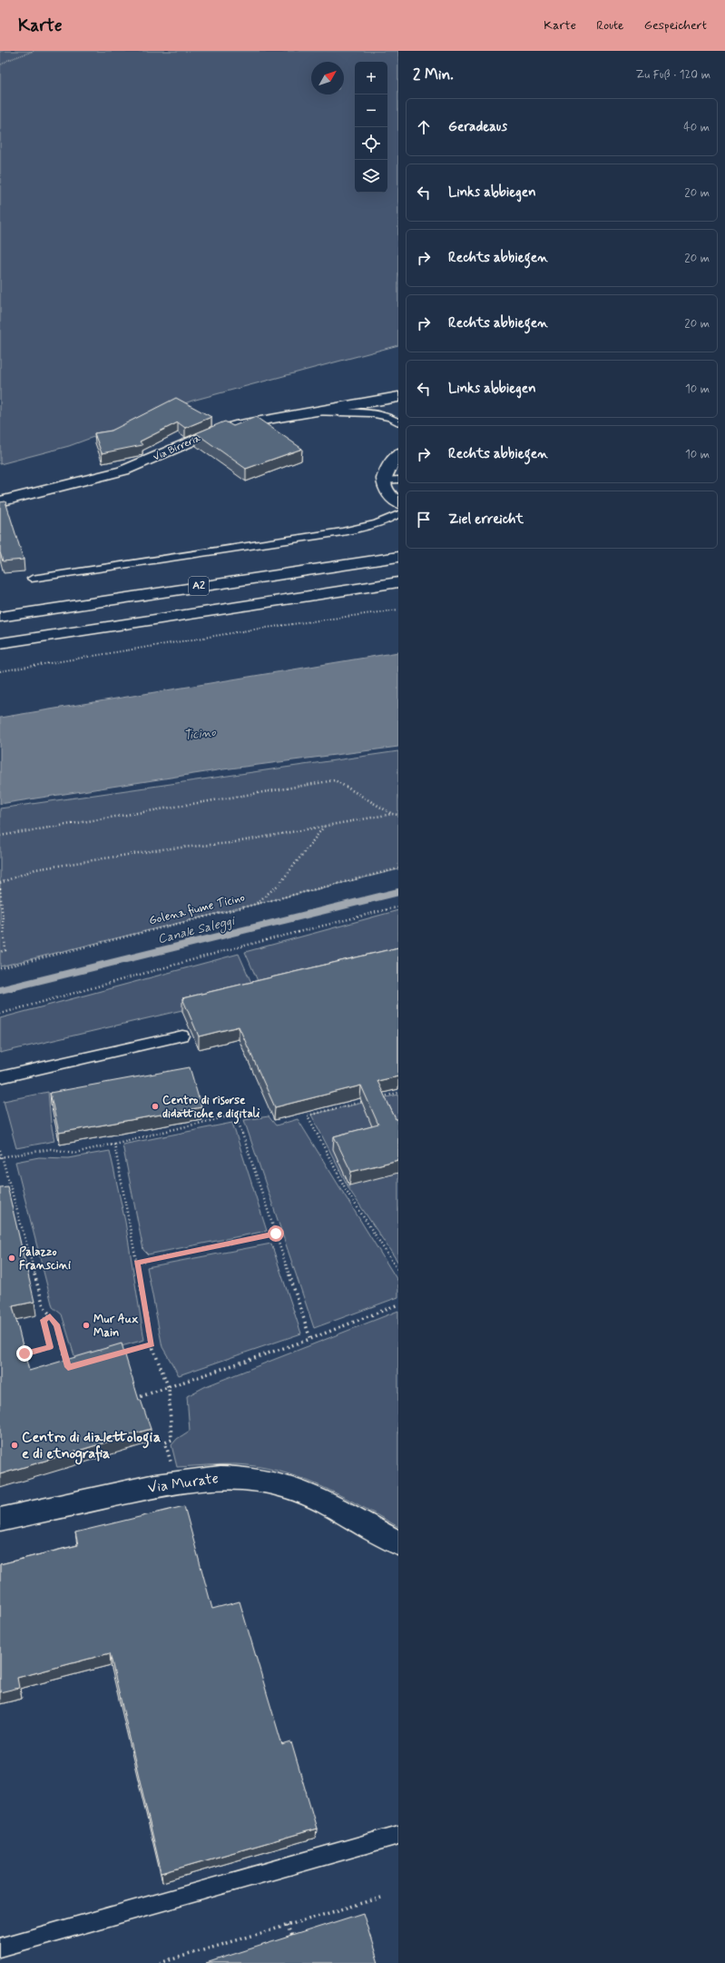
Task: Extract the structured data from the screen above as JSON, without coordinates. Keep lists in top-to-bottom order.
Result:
{
  "streets": {
    "main road": ["Via Birreria", "A2", "Via Murate"],
    "path": ["Golena fiume Ticino"]
  },
  "water": ["Ticino", "Canale Saleggi"],
  "places": [
    "Centro di risorse didattiche e digitali",
    "Palazzo Franscini",
    "Mur Aux Main",
    "Centro di dialettologia e di etnografia"
  ],
  "north": "top right",
  "page": {
    "header": "Karte",
    "nav": ["Karte", "Route", "Gespeichert"],
    "heading": ["2 Min.", "Zu Fuß · 120 m"],
    "map_buttons": ["+", "−"],
    "list": [
      ["Geradeaus", "40 m"],
      ["Links abbiegen", "20 m"],
      ["Rechts abbiegen", "20 m"],
      ["Rechts abbiegen", "20 m"],
      ["Links abbiegen", "10 m"],
      ["Rechts abbiegen", "10 m"],
      "Ziel erreicht"
    ]
  }
}
